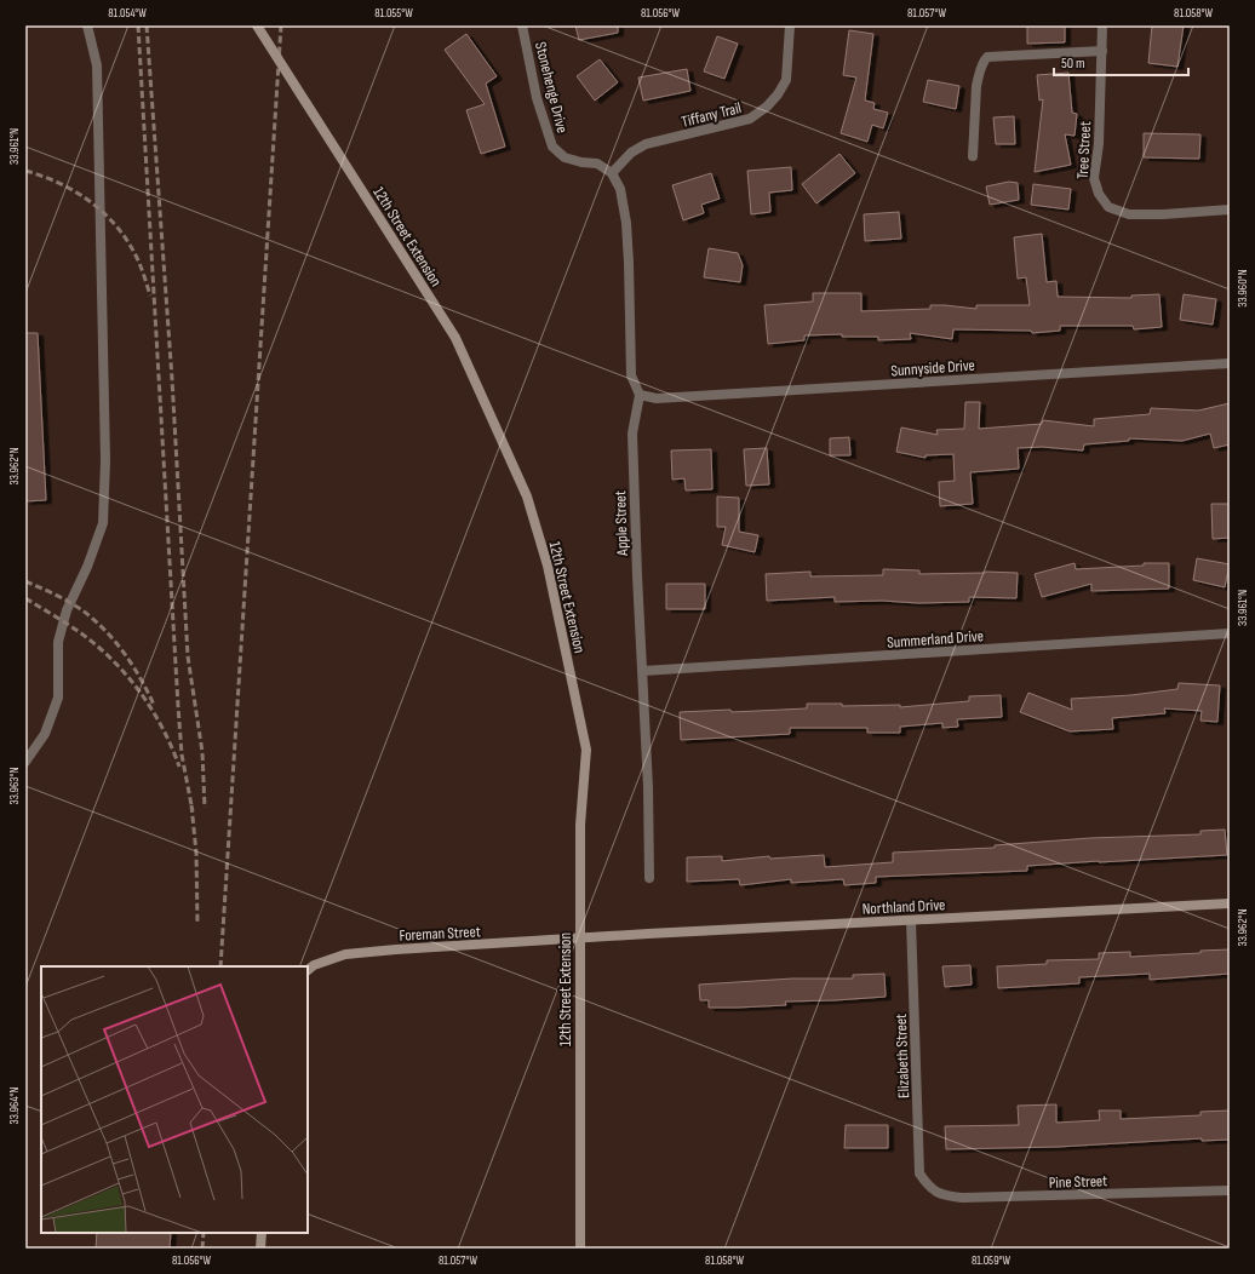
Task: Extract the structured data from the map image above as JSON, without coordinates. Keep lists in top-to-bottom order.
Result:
{
  "streets": {
    "main road": ["12th Street Extension", "Northland Drive", "Foreman Street"],
    "street": [
      "Stonehenge Drive",
      "Tiffany Trail",
      "Tree Street",
      "Sunnyside Drive",
      "Apple Street",
      "Summerland Drive",
      "Elizabeth Street",
      "Pine Street"
    ]
  },
  "crossings": [
    ["Stonehenge Drive", "Tiffany Trail"],
    ["12th Street Extension", "Northland Drive"],
    ["12th Street Extension", "Foreman Street"],
    ["Sunnyside Drive", "Apple Street"],
    ["Apple Street", "Summerland Drive"],
    ["Northland Drive", "Foreman Street"],
    ["Northland Drive", "Elizabeth Street"],
    ["Elizabeth Street", "Pine Street"]
  ],
  "scale_bar": "50 m",
  "coordinates": [
    "81.054°W",
    "81.055°W",
    "81.056°W",
    "81.057°W",
    "81.058°W",
    "33.961°N",
    "33.960°N",
    "33.962°N",
    "33.963°N",
    "33.964°N",
    "81.059°W"
  ]
}
